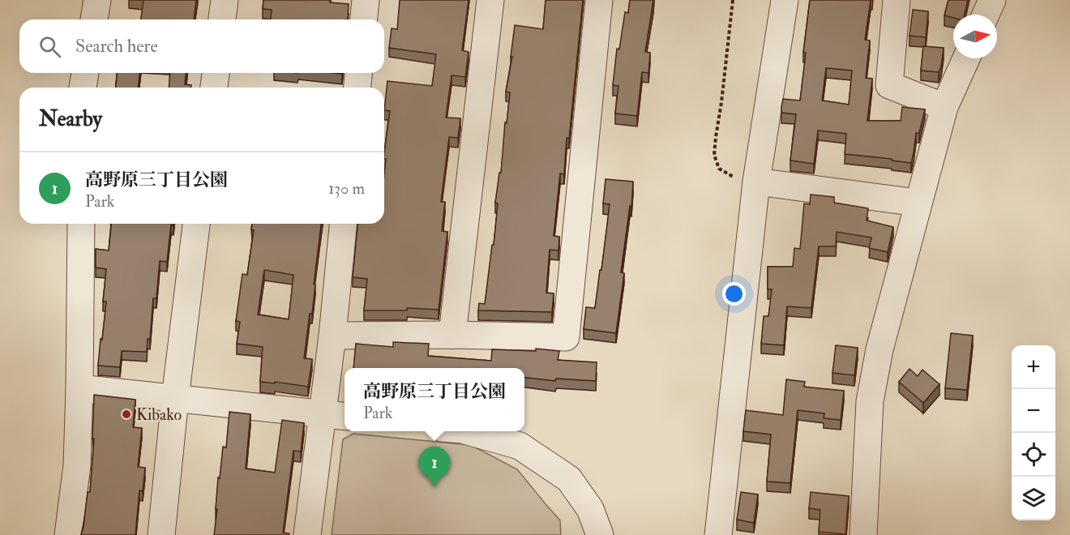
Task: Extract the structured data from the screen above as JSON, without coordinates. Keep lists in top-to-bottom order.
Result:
{
  "places": ["Kibako"],
  "north": "right",
  "page": {
    "search": "Search here",
    "heading": "Nearby",
    "list": [
      {
        "mark": "1",
        "name": "高野原三丁目公園",
        "note": "Park",
        "value": "130 m"
      }
    ],
    "map_buttons": ["+", "−"],
    "popup": ["高野原三丁目公園", "Park"],
    "pins": "1"
  }
}
